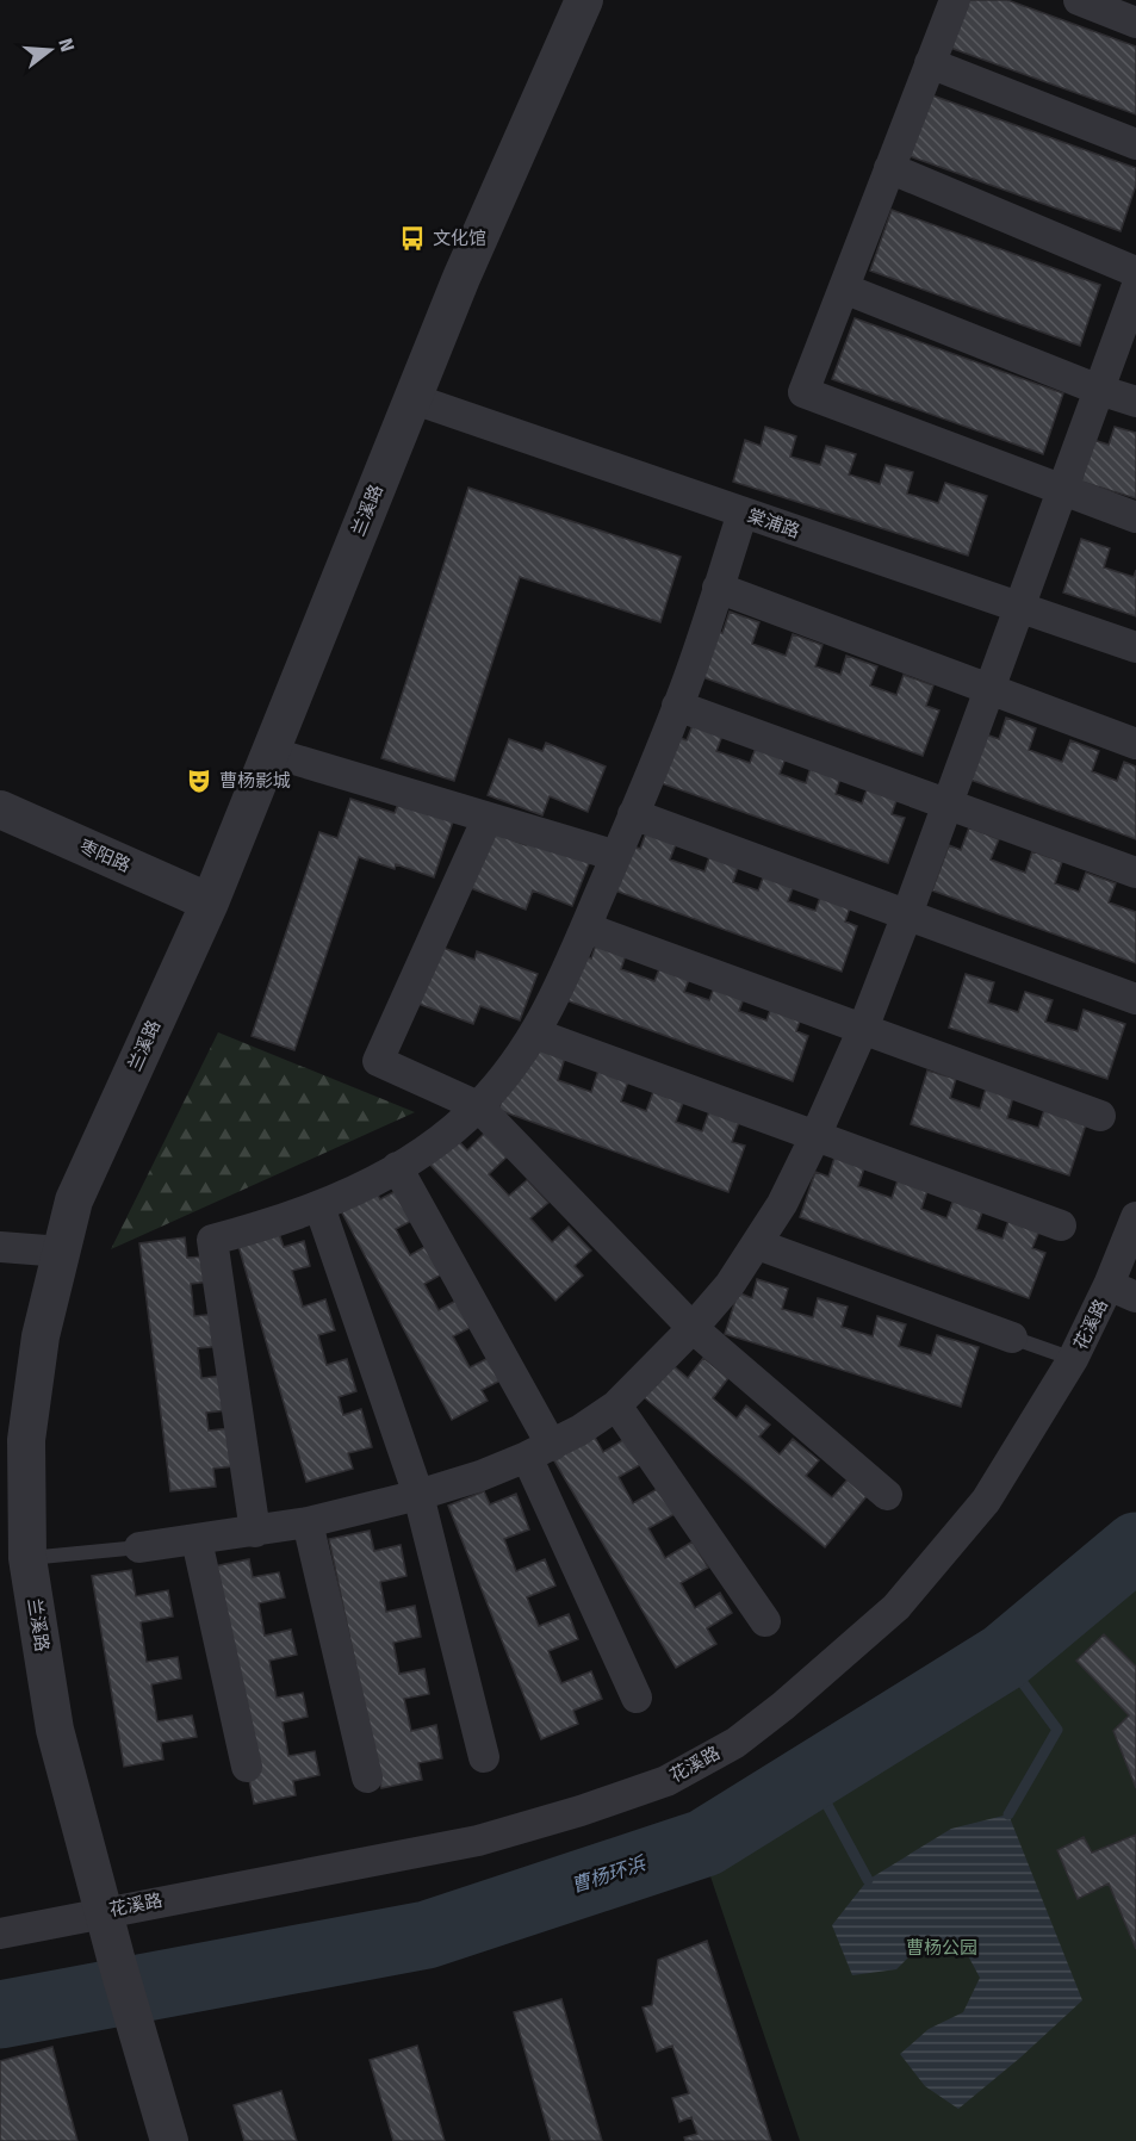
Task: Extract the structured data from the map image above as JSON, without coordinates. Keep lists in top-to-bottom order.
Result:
{
  "streets": {
    "street": [
      "兰溪路",
      "棠浦路",
      "枣阳路",
      "花溪路"
    ]
  },
  "crossings": [
    ["兰溪路", "棠浦路"],
    ["兰溪路", "枣阳路"],
    ["兰溪路", "花溪路"]
  ],
  "water": ["曹杨环浜"],
  "parks": ["曹杨公园"],
  "places": {
    "bus stop": ["文化馆"],
    "theatre": ["曹杨影城"]
  },
  "north": "right"
}
